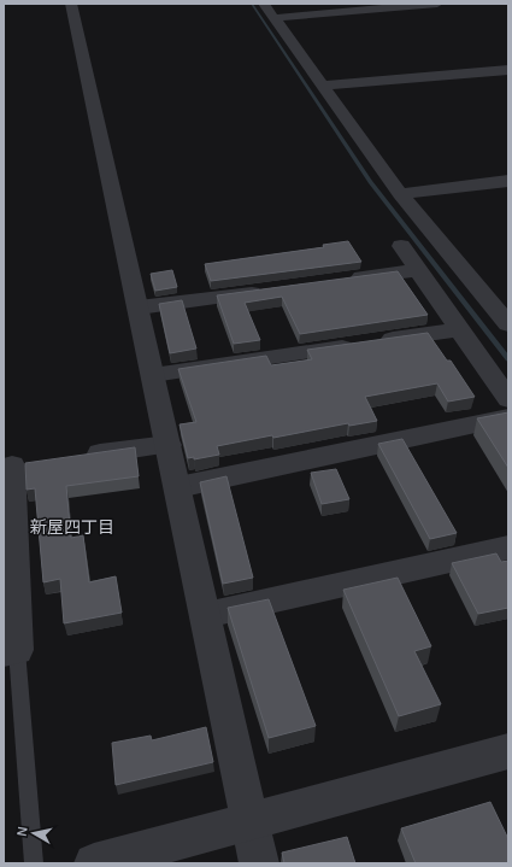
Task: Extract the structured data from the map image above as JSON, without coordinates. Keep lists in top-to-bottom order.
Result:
{
  "districts": ["新屋四丁目"],
  "north": "left"
}
